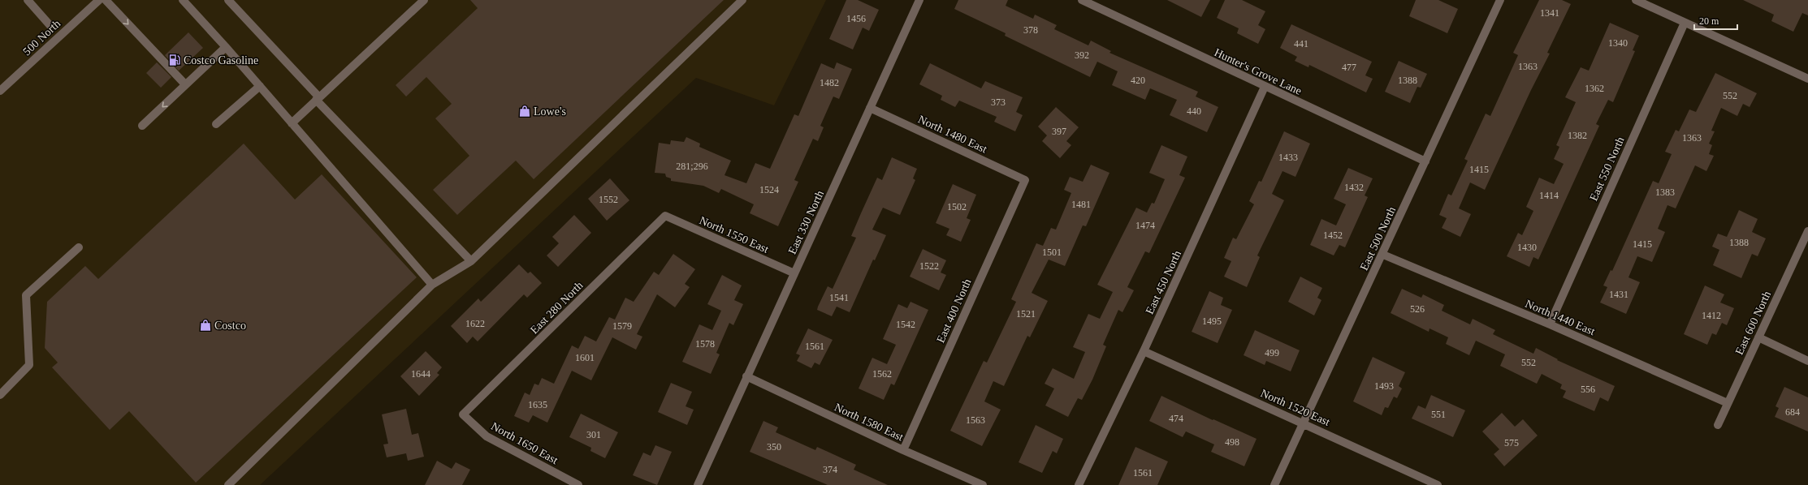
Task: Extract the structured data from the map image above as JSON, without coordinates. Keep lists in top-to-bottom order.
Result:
{
  "streets": {
    "street": [
      "500 North",
      "Hunter's Grove Lane",
      "North 1480 East",
      "East 550 North",
      "East 330 North",
      "North 1550 East",
      "East 500 North",
      "East 450 North",
      "East 280 North",
      "East 400 North",
      "North 1440 East",
      "East 600 North",
      "North 1520 East",
      "North 1580 East",
      "North 1650 East"
    ]
  },
  "crossings": [
    ["Hunter's Grove Lane", "East 500 North"],
    ["Hunter's Grove Lane", "East 450 North"],
    ["North 1480 East", "East 330 North"],
    ["North 1480 East", "East 400 North"],
    ["East 550 North", "North 1440 East"],
    ["East 330 North", "North 1550 East"],
    ["East 330 North", "North 1580 East"],
    ["North 1550 East", "East 280 North"],
    ["East 500 North", "North 1440 East"],
    ["East 500 North", "North 1520 East"],
    ["East 450 North", "North 1520 East"],
    ["East 280 North", "North 1650 East"],
    ["East 400 North", "North 1580 East"],
    ["North 1440 East", "East 600 North"]
  ],
  "places": {
    "fuel station": ["Costco Gasoline"],
    "shop": ["Lowe's", "Costco"]
  },
  "house_numbers": [
    "1341",
    "1456",
    "378",
    "1340",
    "441",
    "392",
    "1363",
    "477",
    "420",
    "1388",
    "1482",
    "1362",
    "552",
    "373",
    "440",
    "397",
    "1382",
    "1363",
    "1433",
    "281;296",
    "1415",
    "1432",
    "1524",
    "1383",
    "1414",
    "1552",
    "1481",
    "1502",
    "1474",
    "1452",
    "1388",
    "1415",
    "1430",
    "1501",
    "1522",
    "1431",
    "1541",
    "526",
    "1521",
    "1412",
    "1495",
    "1622",
    "1542",
    "1579",
    "1578",
    "1561",
    "499",
    "1601",
    "552",
    "1644",
    "1562",
    "1493",
    "556",
    "1635",
    "684",
    "551",
    "474",
    "1563",
    "301",
    "498",
    "575",
    "350",
    "374",
    "1561"
  ],
  "scale_bar": "20 m"
}
